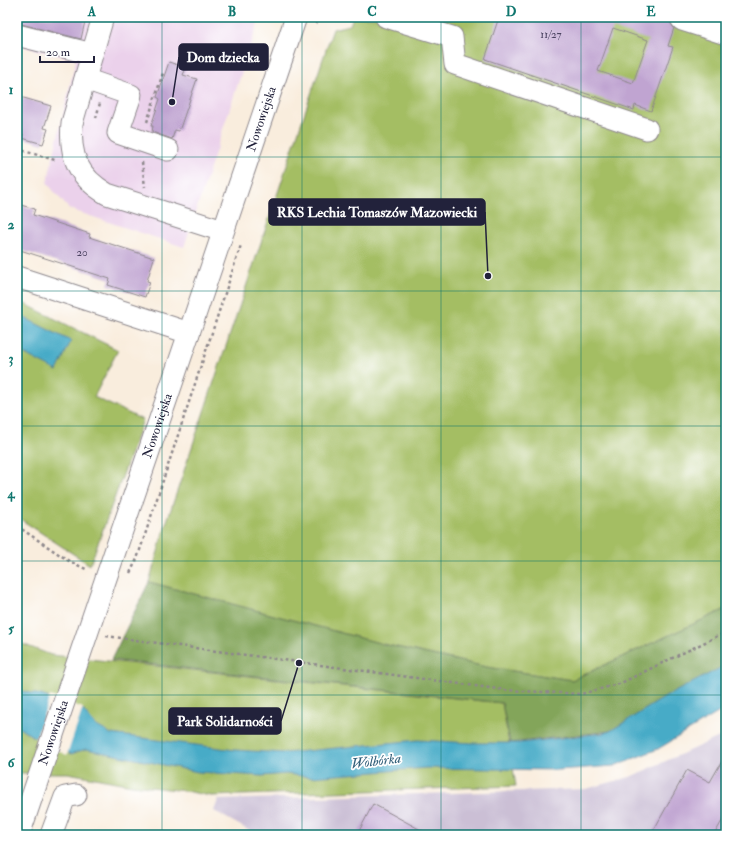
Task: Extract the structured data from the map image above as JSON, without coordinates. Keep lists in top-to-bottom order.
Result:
{
  "streets": {
    "street": ["Nowowiejska"]
  },
  "water": ["Wolbórka"],
  "places": ["Dom dziecka", "RKS Lechia Tomaszów Mazowiecki", "Park Solidarności"],
  "house_numbers": ["11/27", "20"],
  "scale_bar": "20 m",
  "grid": {
    "columns": [
      "A",
      "B",
      "C",
      "D",
      "E"
    ],
    "rows": [
      "1",
      "2",
      "3",
      "4",
      "5",
      "6"
    ]
  }
}
